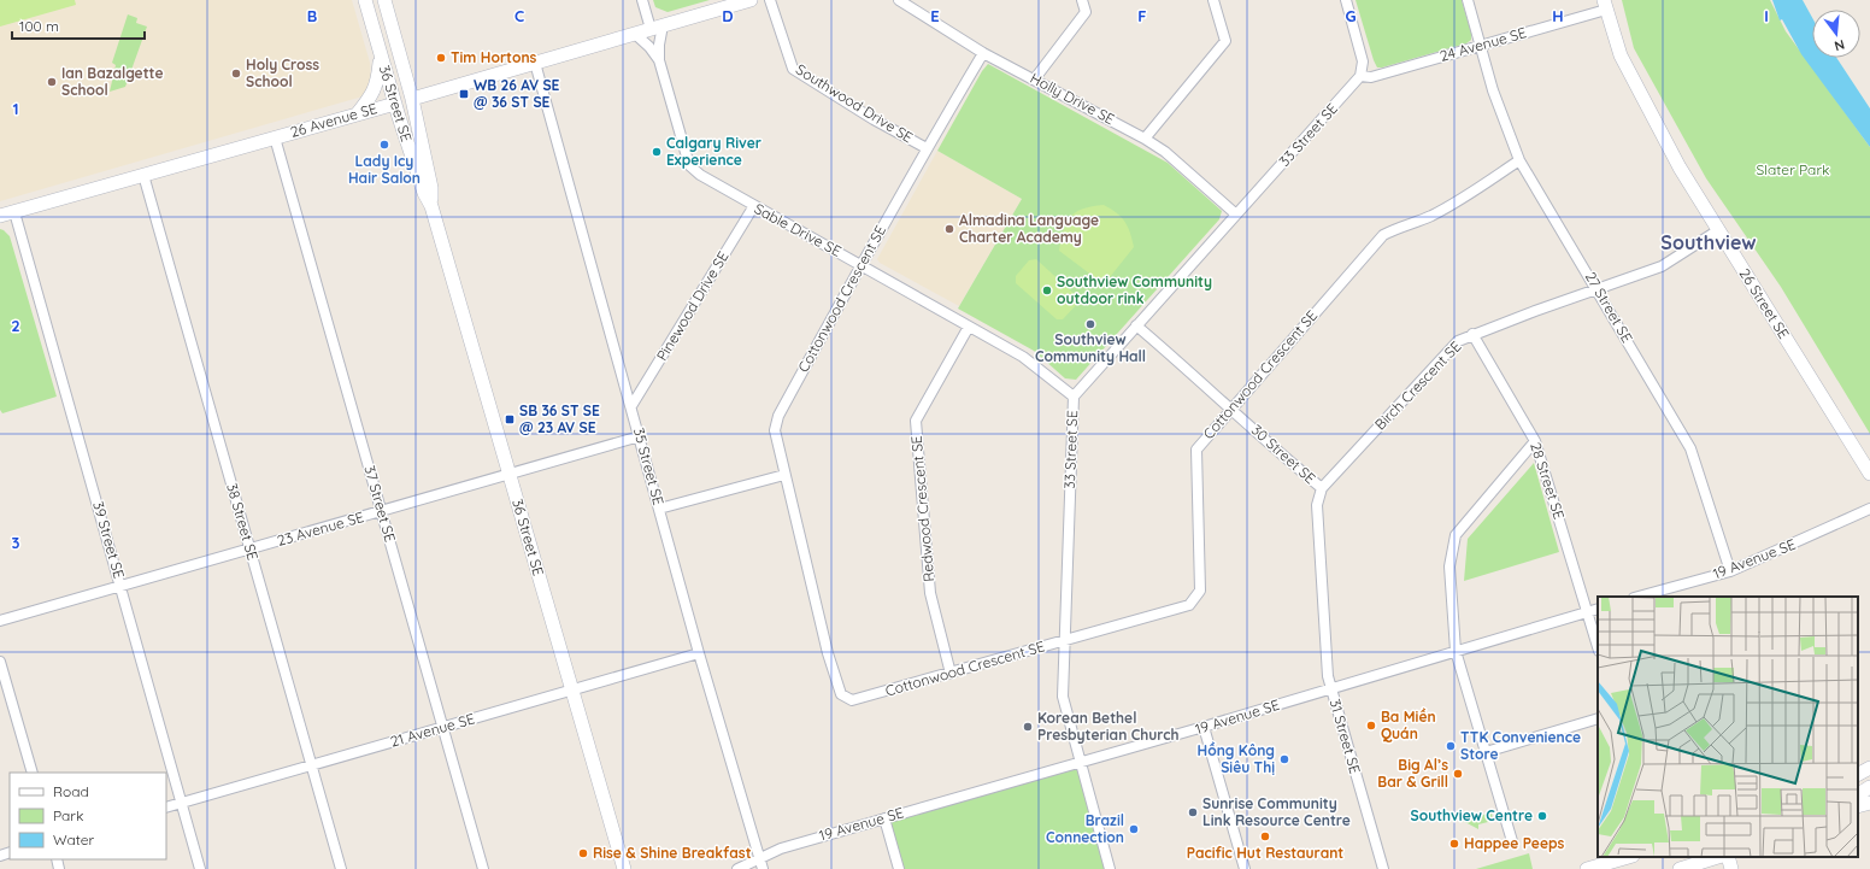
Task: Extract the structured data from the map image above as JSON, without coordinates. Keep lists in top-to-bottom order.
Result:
{
  "streets": {
    "street": [
      "24 Avenue SE",
      "Holly Drive SE",
      "36 Street SE",
      "Southwood Drive SE",
      "26 Avenue SE",
      "33 Street SE",
      "Sable Drive SE",
      "Cottonwood Crescent SE",
      "26 Street SE",
      "Pinewood Drive SE",
      "27 Street SE",
      "Birch Crescent SE",
      "30 Street SE",
      "35 Street SE",
      "28 Street SE",
      "37 Street SE",
      "Redwood Crescent SE",
      "38 Street SE",
      "23 Avenue SE",
      "39 Street SE",
      "19 Avenue SE",
      "21 Avenue SE",
      "31 Street SE"
    ]
  },
  "crossings": [
    ["24 Avenue SE", "33 Street SE"],
    ["24 Avenue SE", "26 Street SE"],
    ["24 Avenue SE", "27 Street SE"],
    ["Holly Drive SE", "33 Street SE"],
    ["Holly Drive SE", "Cottonwood Crescent SE"],
    ["36 Street SE", "26 Avenue SE"],
    ["36 Street SE", "23 Avenue SE"],
    ["36 Street SE", "21 Avenue SE"],
    ["Southwood Drive SE", "Cottonwood Crescent SE"],
    ["26 Avenue SE", "Sable Drive SE"],
    ["26 Avenue SE", "35 Street SE"],
    ["26 Avenue SE", "37 Street SE"],
    ["26 Avenue SE", "38 Street SE"],
    ["26 Avenue SE", "39 Street SE"],
    ["33 Street SE", "Sable Drive SE"],
    ["33 Street SE", "Cottonwood Crescent SE"],
    ["33 Street SE", "30 Street SE"],
    ["33 Street SE", "19 Avenue SE"],
    ["Sable Drive SE", "Cottonwood Crescent SE"],
    ["Sable Drive SE", "Pinewood Drive SE"],
    ["Sable Drive SE", "Redwood Crescent SE"],
    ["Cottonwood Crescent SE", "27 Street SE"],
    ["Cottonwood Crescent SE", "30 Street SE"],
    ["Cottonwood Crescent SE", "Redwood Crescent SE"],
    ["26 Street SE", "Birch Crescent SE"],
    ["Pinewood Drive SE", "35 Street SE"],
    ["27 Street SE", "Birch Crescent SE"],
    ["27 Street SE", "19 Avenue SE"],
    ["Birch Crescent SE", "30 Street SE"],
    ["Birch Crescent SE", "28 Street SE"],
    ["35 Street SE", "23 Avenue SE"],
    ["35 Street SE", "19 Avenue SE"],
    ["35 Street SE", "21 Avenue SE"],
    ["28 Street SE", "19 Avenue SE"],
    ["37 Street SE", "23 Avenue SE"],
    ["37 Street SE", "21 Avenue SE"],
    ["38 Street SE", "23 Avenue SE"],
    ["38 Street SE", "21 Avenue SE"],
    ["23 Avenue SE", "39 Street SE"],
    ["39 Street SE", "21 Avenue SE"],
    ["19 Avenue SE", "31 Street SE"]
  ],
  "districts": ["Southview"],
  "parks": ["Slater Park"],
  "places": {
    "other": [
      "Tim Hortons",
      "Holy Cross School",
      "Ian Bazalgette School",
      "Lady Icy Hair Salon",
      "Calgary River Experience",
      "Almadina Language Charter Academy",
      "Southview Community outdoor rink",
      "Southview Community Hall",
      "Ba Miền Quán",
      "Korean Bethel Presbyterian Church",
      "TTK Convenience Store",
      "Hồng Kông Siêu Thị",
      "Big Al’s Bar & Grill",
      "Sunrise Community Link Resource Centre",
      "Southview Centre",
      "Brazil Connection",
      "Pacific Hut Restaurant",
      "Happee Peeps",
      "Rise & Shine Breakfast"
    ],
    "transit": ["WB 26 AV SE @ 36 ST SE", "SB 36 ST SE @ 23 AV SE"]
  },
  "legend": ["Road", "Park", "Water"],
  "scale_bar": "100 m",
  "north": "bottom",
  "grid": {
    "columns": [
      "B",
      "C",
      "D",
      "E",
      "F",
      "G",
      "H",
      "I"
    ],
    "rows": ["1", "2", "3"]
  }
}
